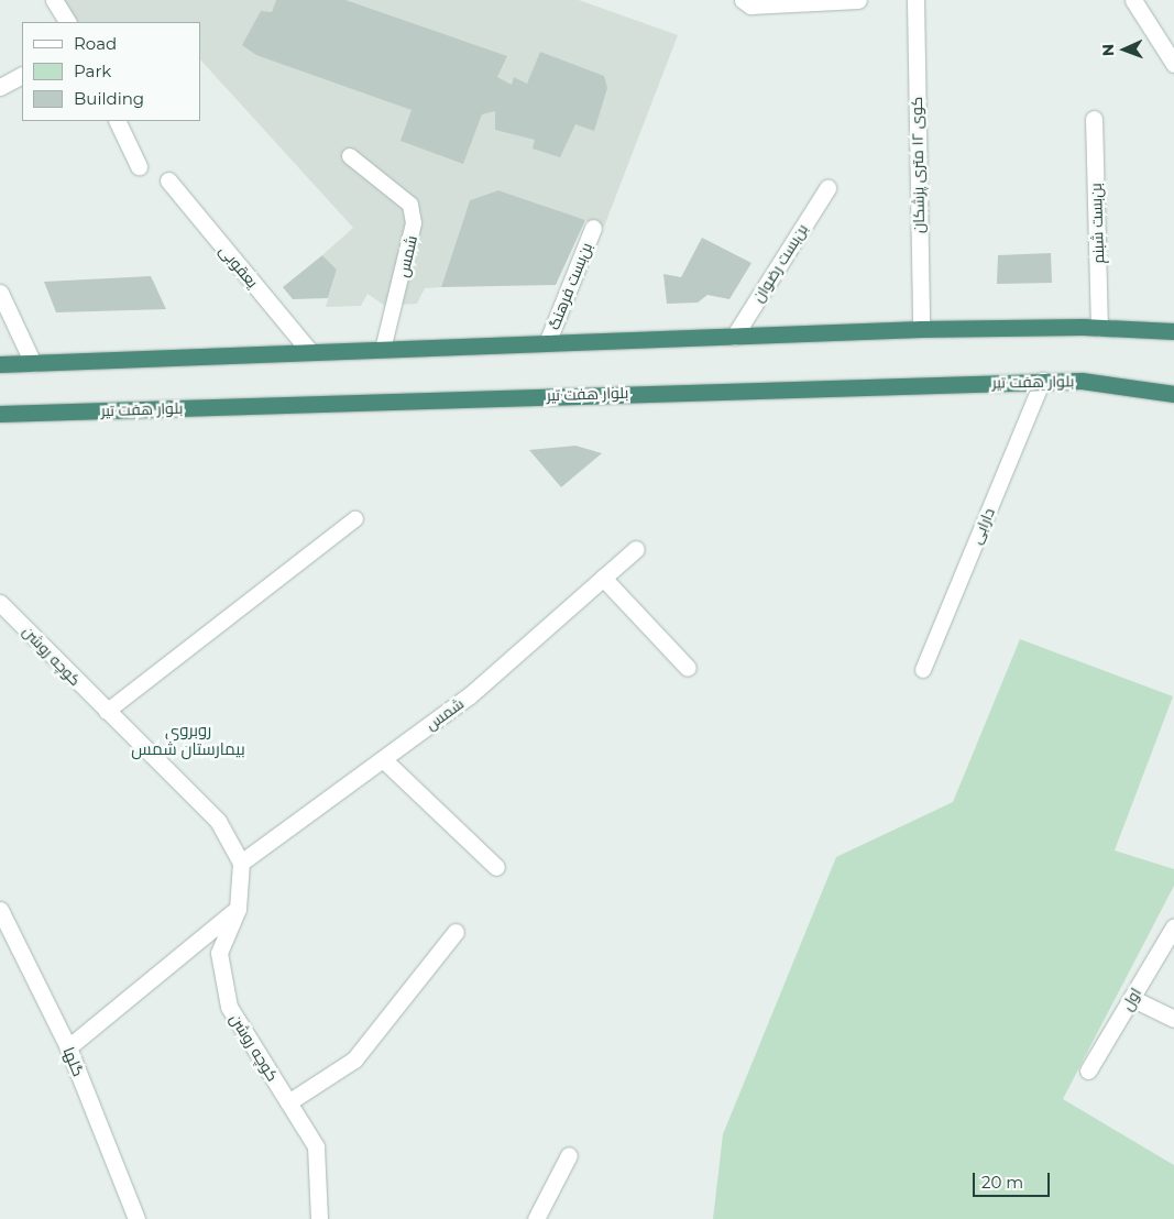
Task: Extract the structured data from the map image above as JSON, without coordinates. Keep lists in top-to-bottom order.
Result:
{
  "streets": {
    "highway": ["بلوار هفت تیر"],
    "street": [
      "کوی ۱۲ متری پزشکان",
      "بن‌بست شبنم",
      "شمس",
      "بن‌بست رضوان",
      "یعقوبی",
      "بن‌بست فرهنگ",
      "کوچه روشن",
      "اول",
      "گلها"
    ],
    "lane": ["دارابی"]
  },
  "crossings": [
    ["شمس", "کوچه روشن"],
    ["بلوار هفت تیر", "دارابی"]
  ],
  "districts": ["روبروی بیمارستان شمس"],
  "legend": ["Road", "Park", "Building"],
  "scale_bar": "20 m",
  "north": "left"
}
